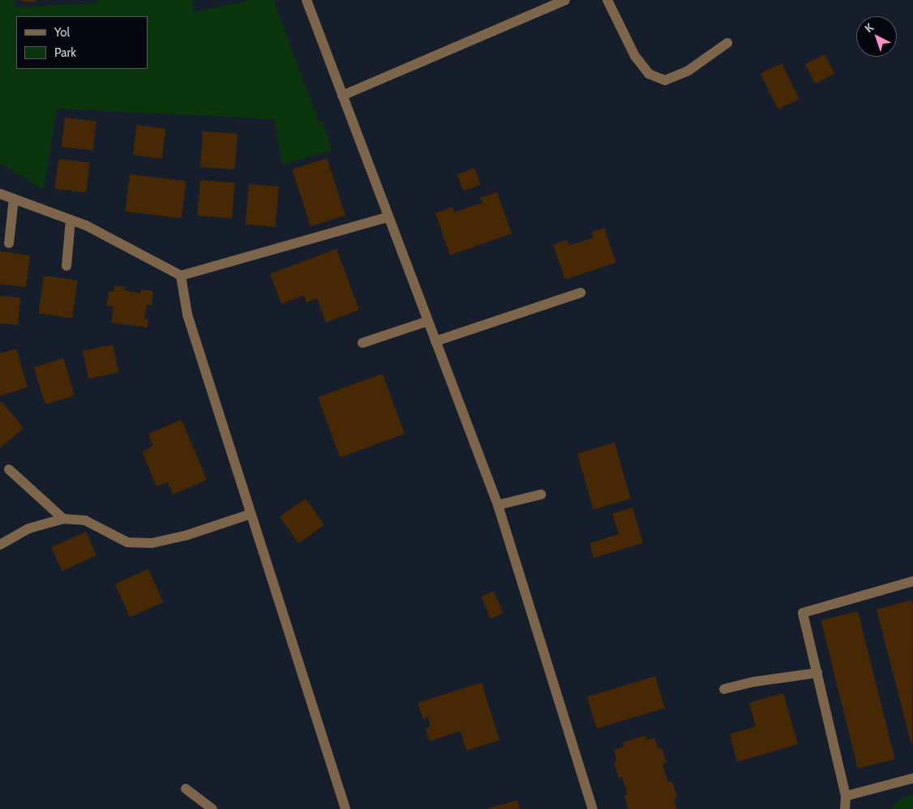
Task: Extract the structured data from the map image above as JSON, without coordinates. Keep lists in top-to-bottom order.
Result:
{
  "legend": ["Yol", "Park"],
  "north": "top left"
}
